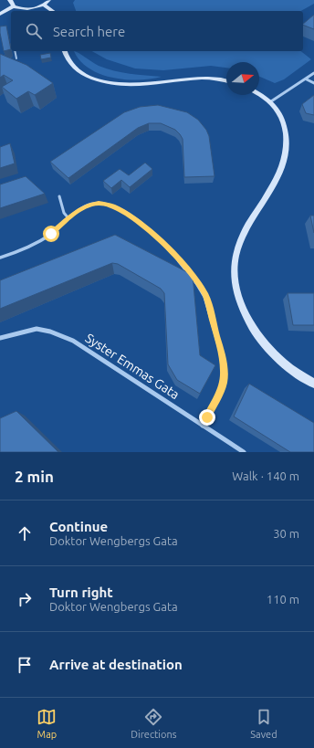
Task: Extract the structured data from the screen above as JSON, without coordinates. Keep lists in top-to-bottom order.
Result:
{
  "streets": {
    "street": ["Syster Emmas Gata"]
  },
  "north": "right",
  "page": {
    "search": "Search here",
    "heading": ["2 min", "Walk · 140 m"],
    "list": [
      ["Continue", "Doktor Wengbergs Gata", "30 m"],
      ["Turn right", "Doktor Wengbergs Gata", "110 m"],
      "Arrive at destination"
    ],
    "nav": ["Map", "Directions", "Saved"]
  }
}
